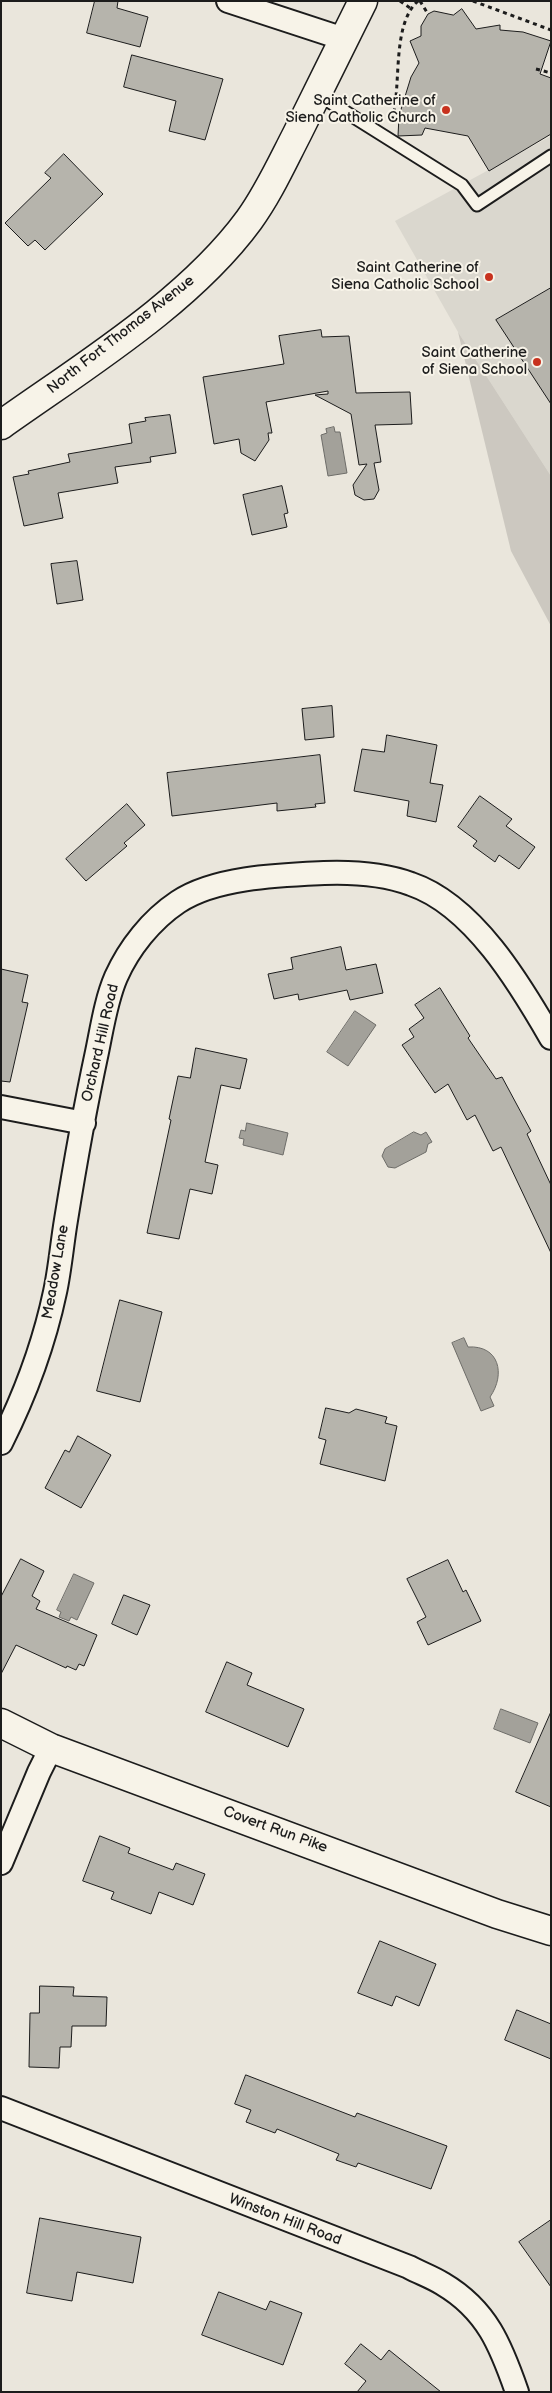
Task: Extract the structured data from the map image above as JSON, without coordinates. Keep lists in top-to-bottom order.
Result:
{
  "streets": {
    "street": [
      "North Fort Thomas Avenue",
      "Orchard Hill Road",
      "Meadow Lane",
      "Covert Run Pike",
      "Winston Hill Road"
    ]
  },
  "crossings": [
    ["Orchard Hill Road", "Meadow Lane"]
  ],
  "places": ["Saint Catherine of Siena Catholic Church", "Saint Catherine of Siena Catholic School", "Saint Catherine of Siena School"]
}
